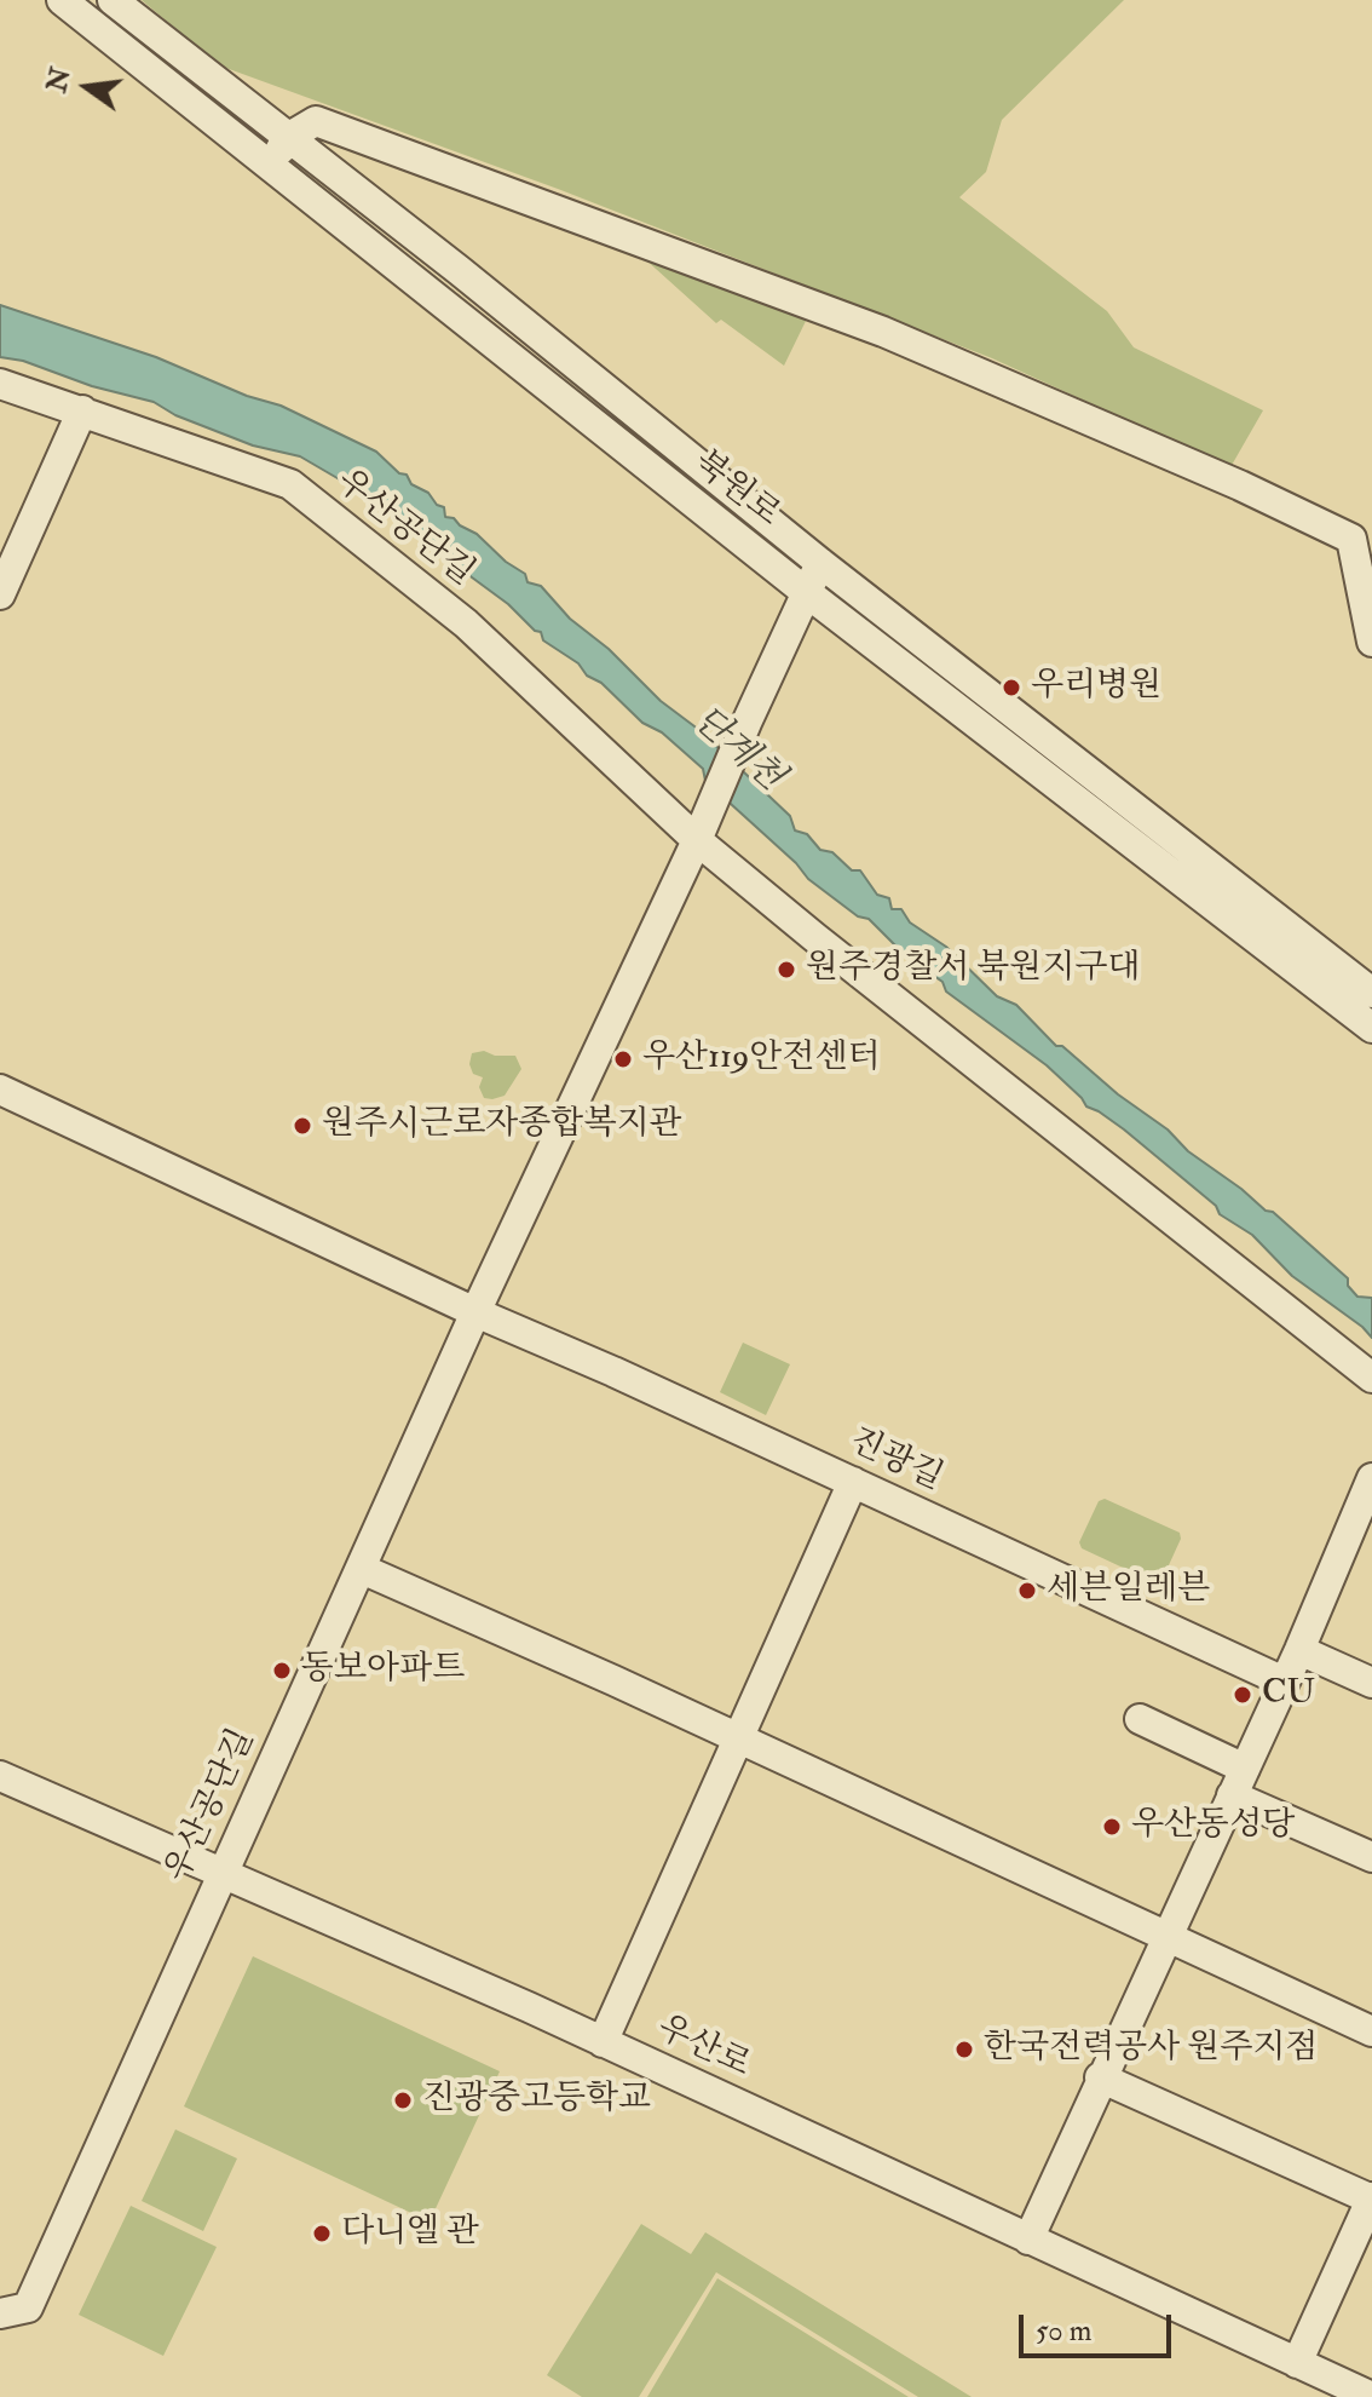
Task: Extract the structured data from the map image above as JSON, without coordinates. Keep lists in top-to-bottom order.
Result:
{
  "streets": {
    "street": [
      "북원로",
      "우산공단길",
      "진광길",
      "우산로"
    ]
  },
  "crossings": [
    ["우산공단길", "진광길"],
    ["우산공단길", "우산로"]
  ],
  "water": ["단계천"],
  "places": [
    "우리병원",
    "원주경찰서 북원지구대",
    "우산119안전센터",
    "원주시근로자종합복지관",
    "세븐일레븐",
    "동보아파트",
    "CU",
    "우산동성당",
    "한국전력공사 원주지점",
    "진광중고등학교",
    "다니엘 관"
  ],
  "scale_bar": "50 m",
  "north": "left"
}
